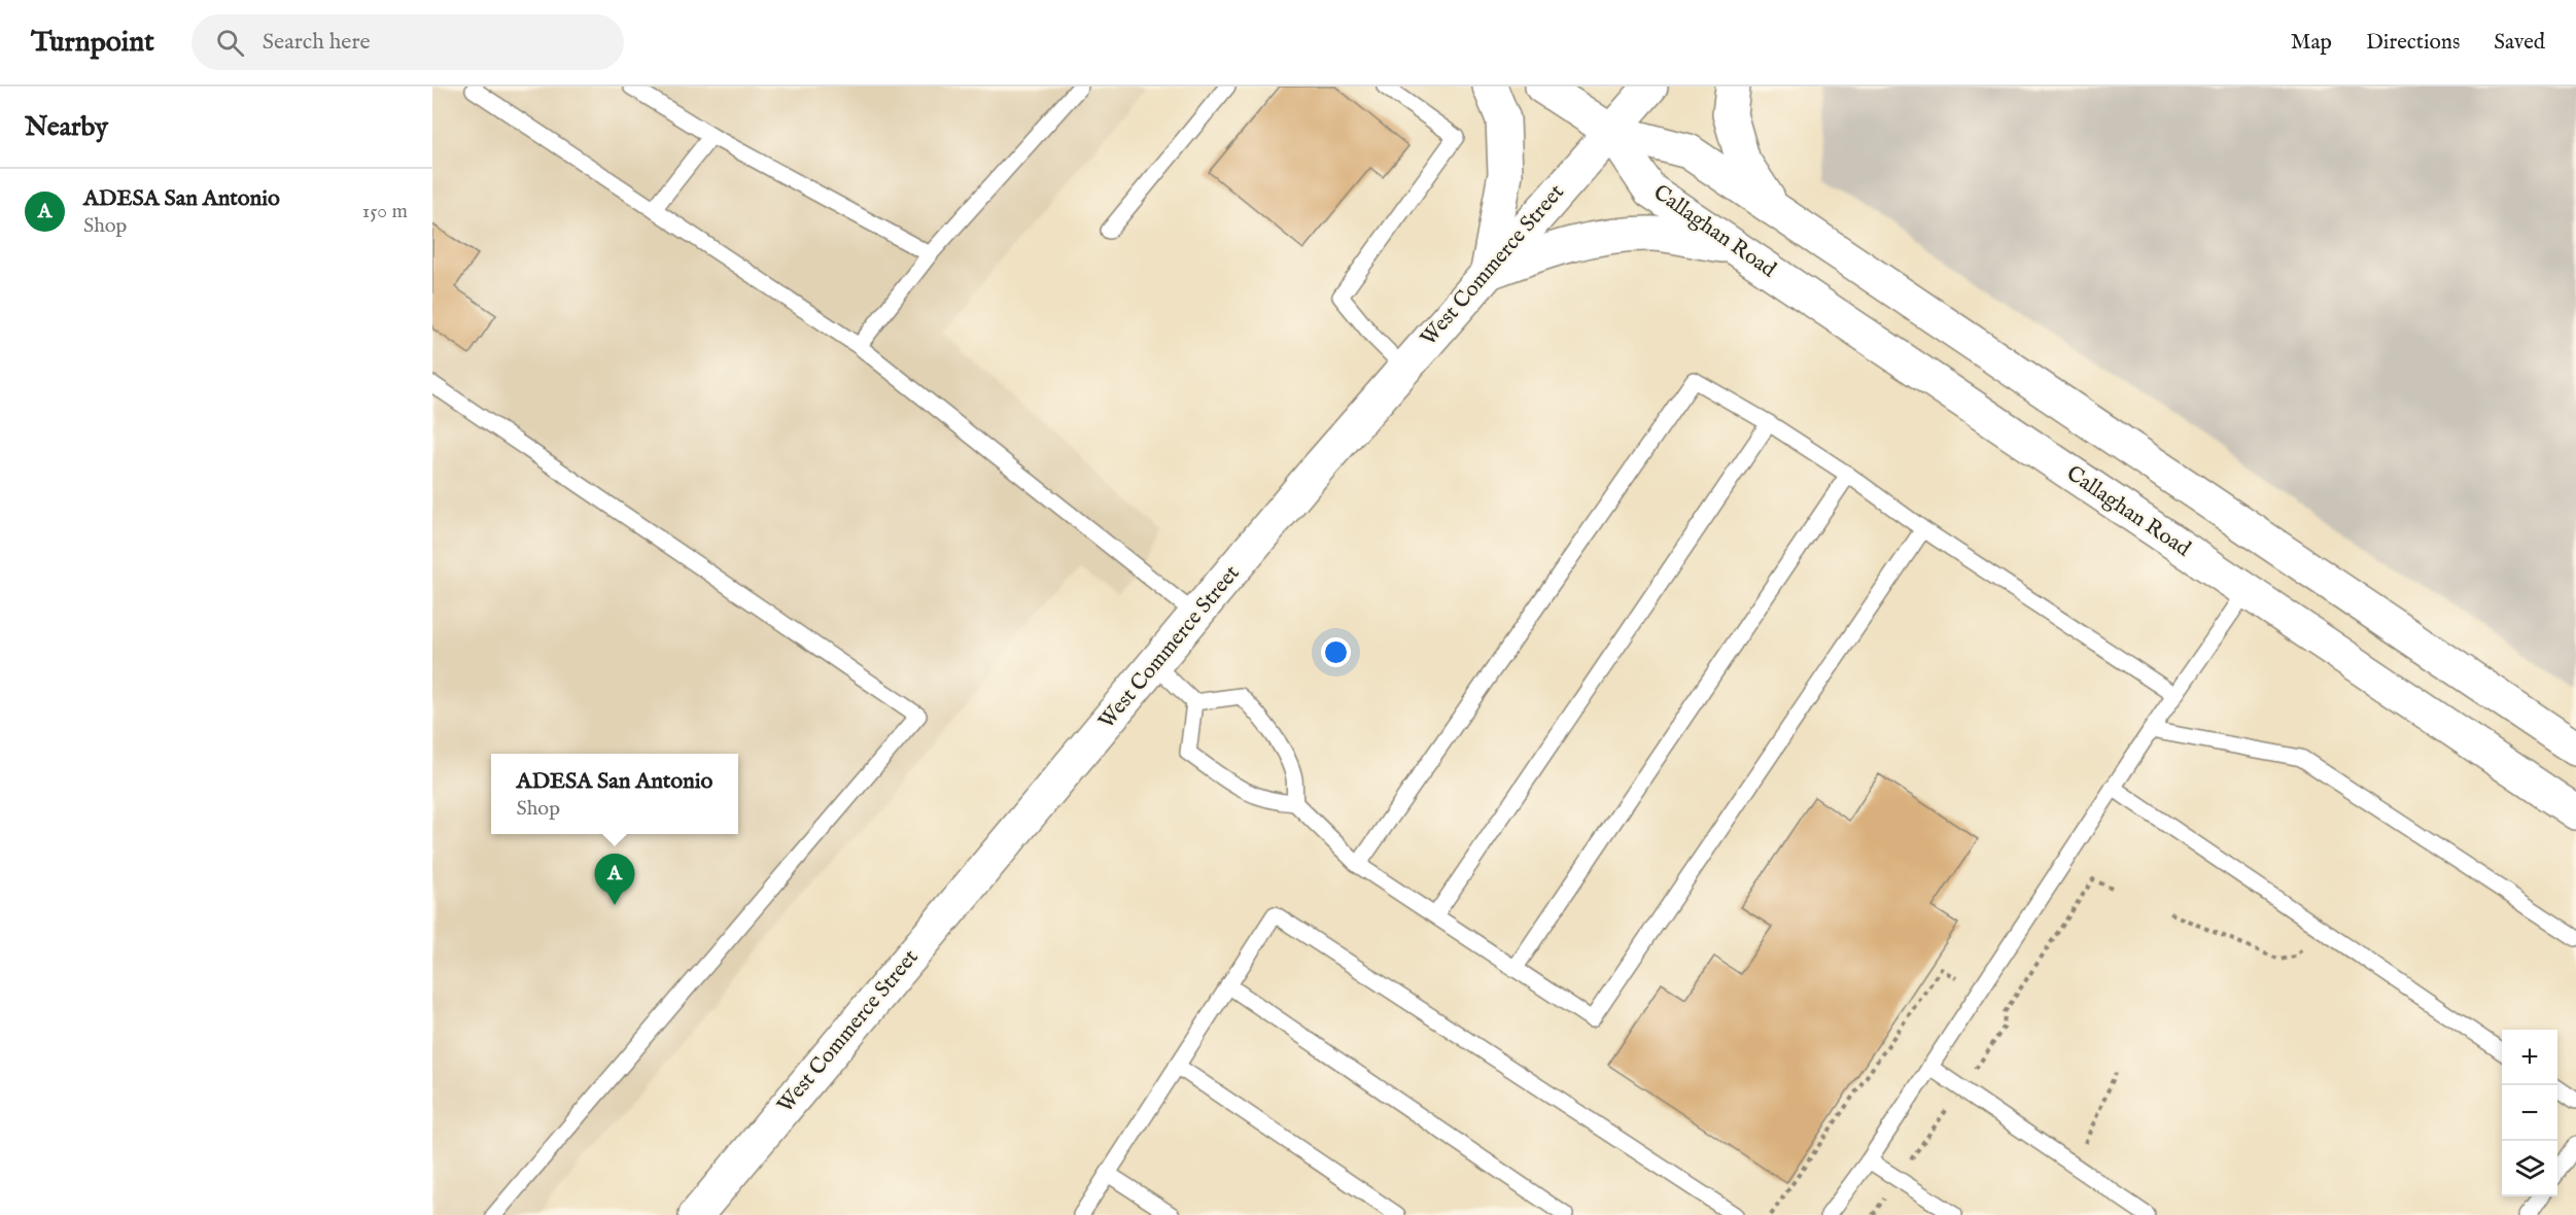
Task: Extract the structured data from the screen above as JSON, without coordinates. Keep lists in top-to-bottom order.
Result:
{
  "streets": {
    "main road": ["Callaghan Road", "West Commerce Street"]
  },
  "crossings": [
    ["Callaghan Road", "West Commerce Street"]
  ],
  "page": {
    "header": "Turnpoint",
    "search": "Search here",
    "nav": ["Map", "Directions", "Saved"],
    "heading": "Nearby",
    "list": [
      {
        "mark": "A",
        "name": "ADESA San Antonio",
        "note": "Shop",
        "value": "150 m"
      }
    ],
    "popup": ["ADESA San Antonio", "Shop"],
    "pins": "A",
    "map_buttons": ["+", "−"]
  }
}
